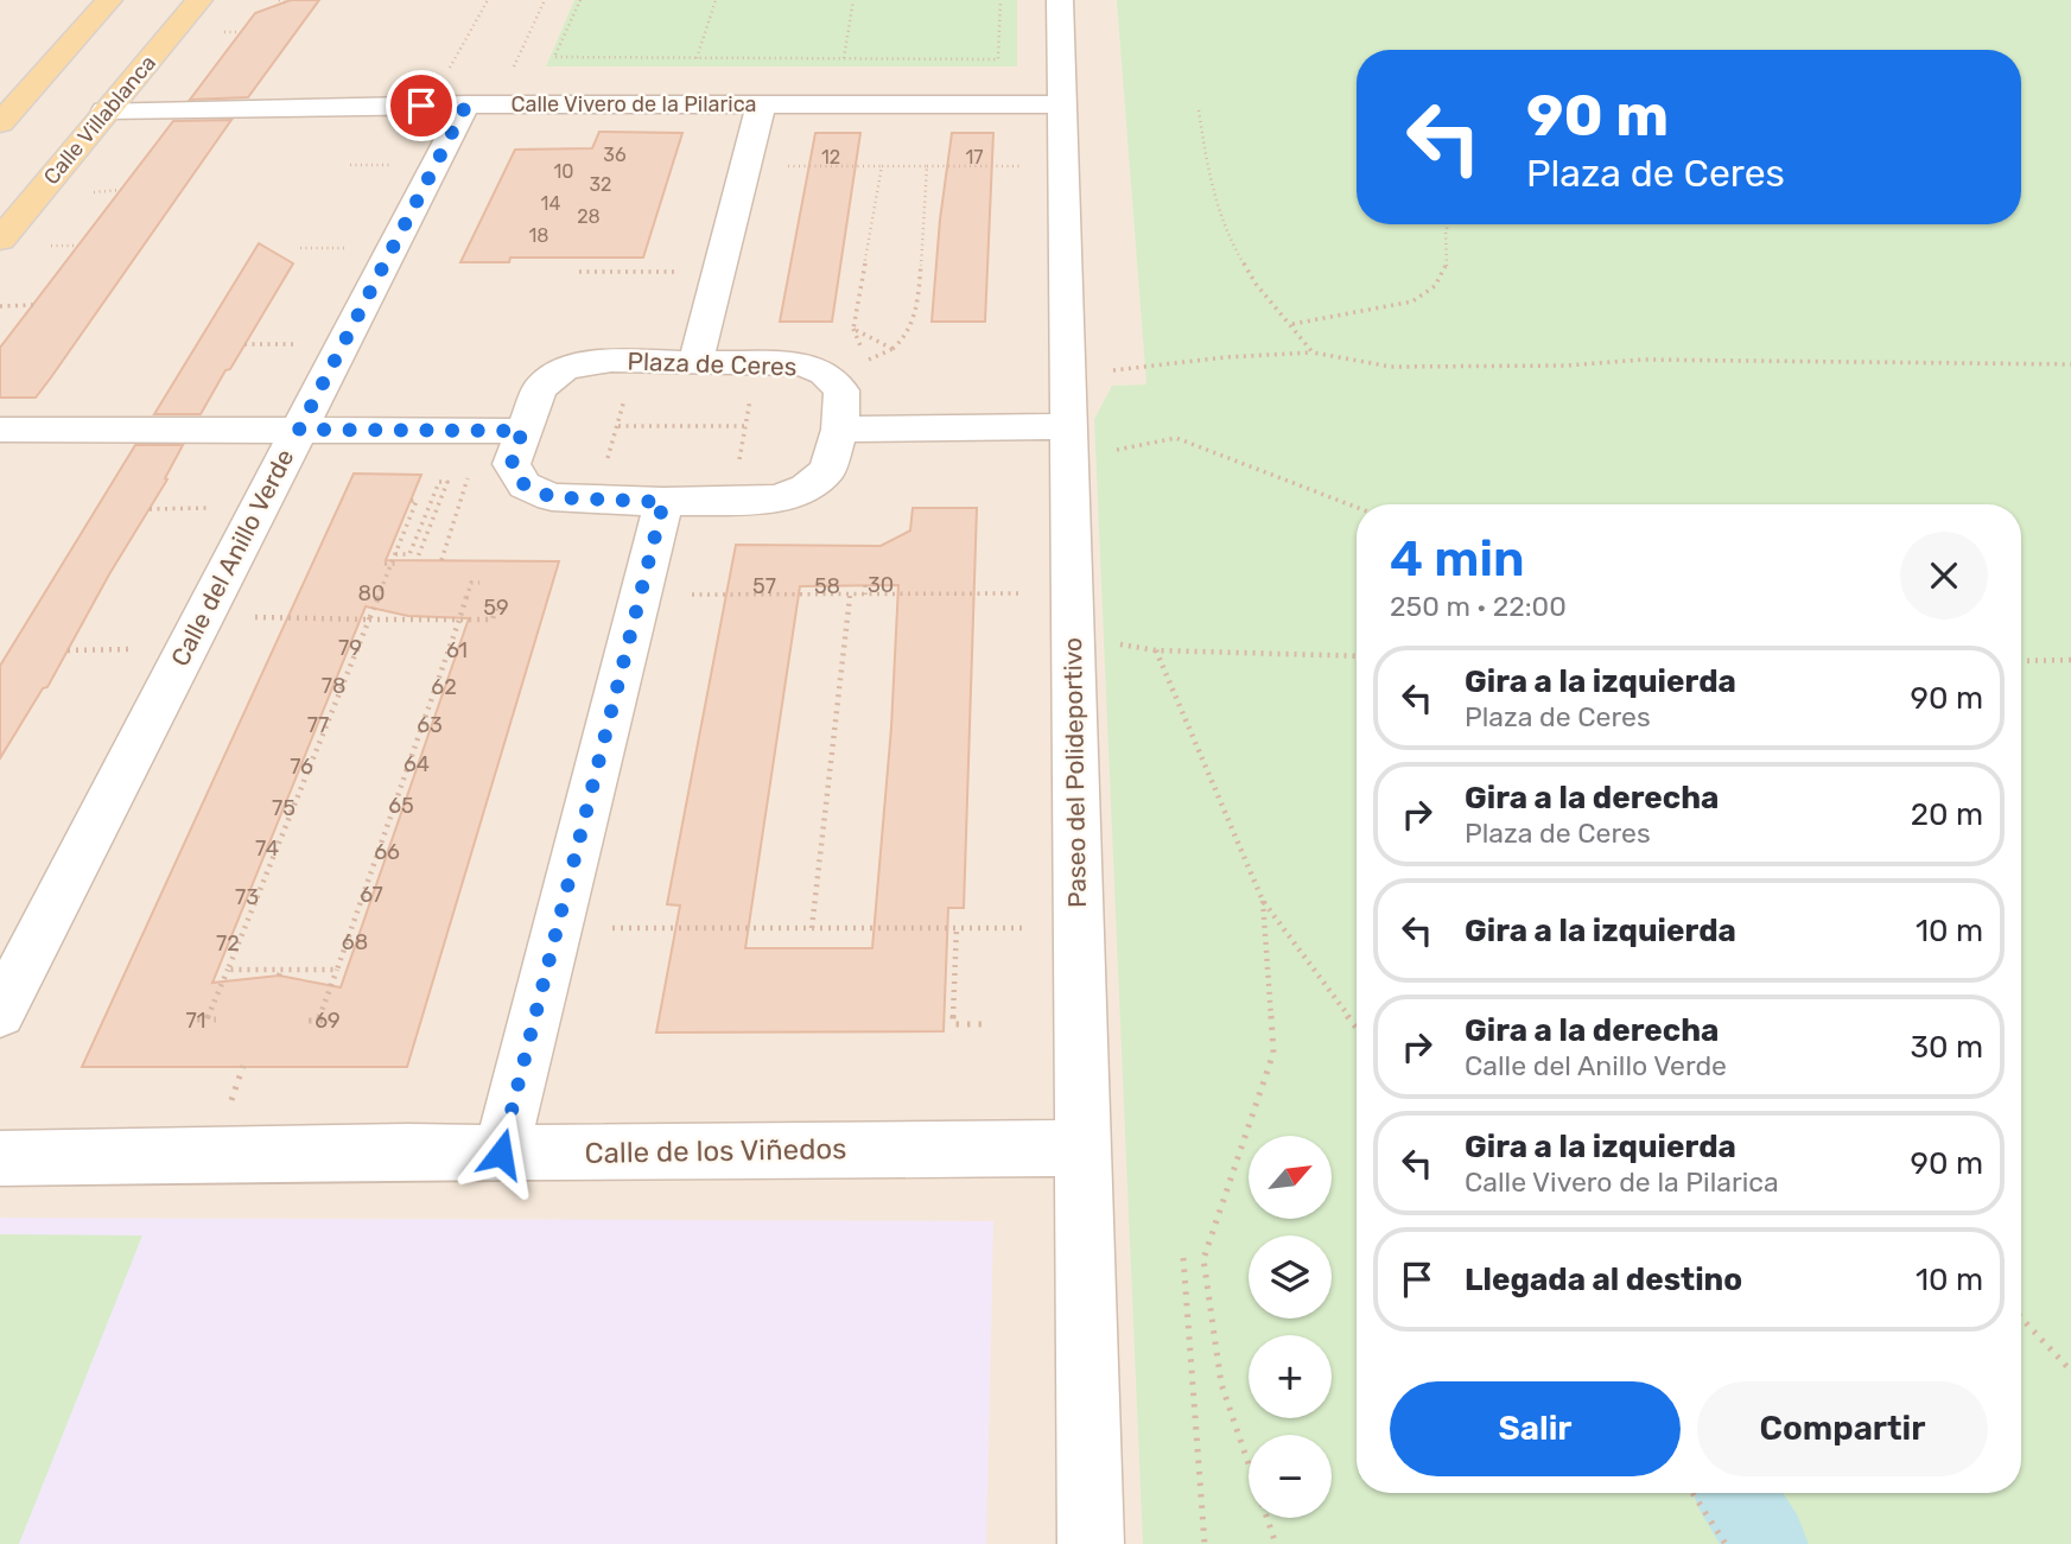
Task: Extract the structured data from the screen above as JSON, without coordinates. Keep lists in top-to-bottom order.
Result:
{
  "streets": {
    "main road": ["Calle Villablanca"],
    "street": [
      "Calle Vivero de la Pilarica",
      "Plaza de Ceres",
      "Calle del Anillo Verde",
      "Paseo del Polideportivo",
      "Calle de los Viñedos"
    ]
  },
  "crossings": [
    ["Calle Vivero de la Pilarica", "Calle Villablanca"],
    ["Calle Vivero de la Pilarica", "Calle del Anillo Verde"],
    ["Calle Vivero de la Pilarica", "Paseo del Polideportivo"],
    ["Paseo del Polideportivo", "Calle de los Viñedos"]
  ],
  "house_numbers": [
    "36",
    "12",
    "17",
    "10",
    "32",
    "14",
    "28",
    "18",
    "30",
    "57",
    "58",
    "80",
    "59",
    "79",
    "61",
    "78",
    "62",
    "77",
    "63",
    "64",
    "76",
    "65",
    "75",
    "74",
    "66",
    "67",
    "73",
    "68",
    "72",
    "71",
    "69"
  ],
  "north": "top right",
  "page": {
    "turn": ["90 m", "Plaza de Ceres"],
    "heading": ["4 min", "250 m · 22:00"],
    "list": [
      {
        "name": "Gira a la izquierda",
        "note": "Plaza de Ceres",
        "value": "90 m"
      },
      {
        "name": "Gira a la derecha",
        "note": "Plaza de Ceres",
        "value": "20 m"
      },
      {
        "name": "Gira a la izquierda",
        "value": "10 m"
      },
      {
        "name": "Gira a la derecha",
        "note": "Calle del Anillo Verde",
        "value": "30 m"
      },
      {
        "name": "Gira a la izquierda",
        "note": "Calle Vivero de la Pilarica",
        "value": "90 m"
      },
      {
        "name": "Llegada al destino",
        "value": "10 m"
      }
    ],
    "map_buttons": ["+", "−"],
    "buttons": ["Salir", "Compartir"]
  }
}
